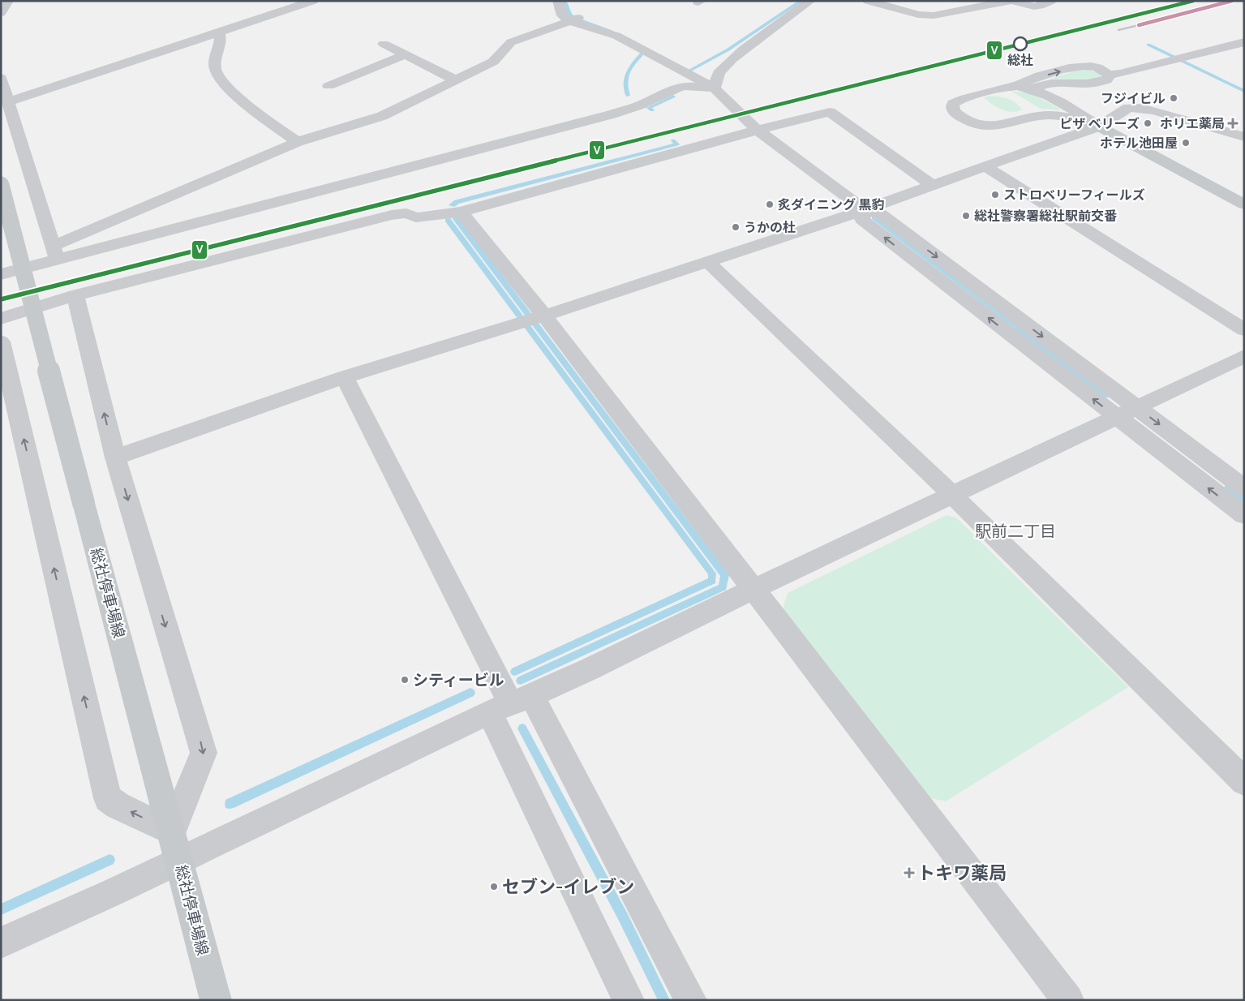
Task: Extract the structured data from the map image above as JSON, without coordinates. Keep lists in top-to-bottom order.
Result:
{
  "streets": {
    "main road": ["総社停車場線"]
  },
  "districts": ["駅前二丁目"],
  "places": {
    "other": [
      "総社",
      "フジイビル",
      "ピザ ベリーズ",
      "ホテル池田屋",
      "ストロベリーフィールズ",
      "炙ダイニング 黒豹",
      "総社警察署総社駅前交番",
      "うかの杜",
      "シティービル",
      "セブン-イレブン"
    ],
    "health": ["ホリエ薬局", "トキワ薬局"]
  },
  "lines": ["transit line V"]
}
